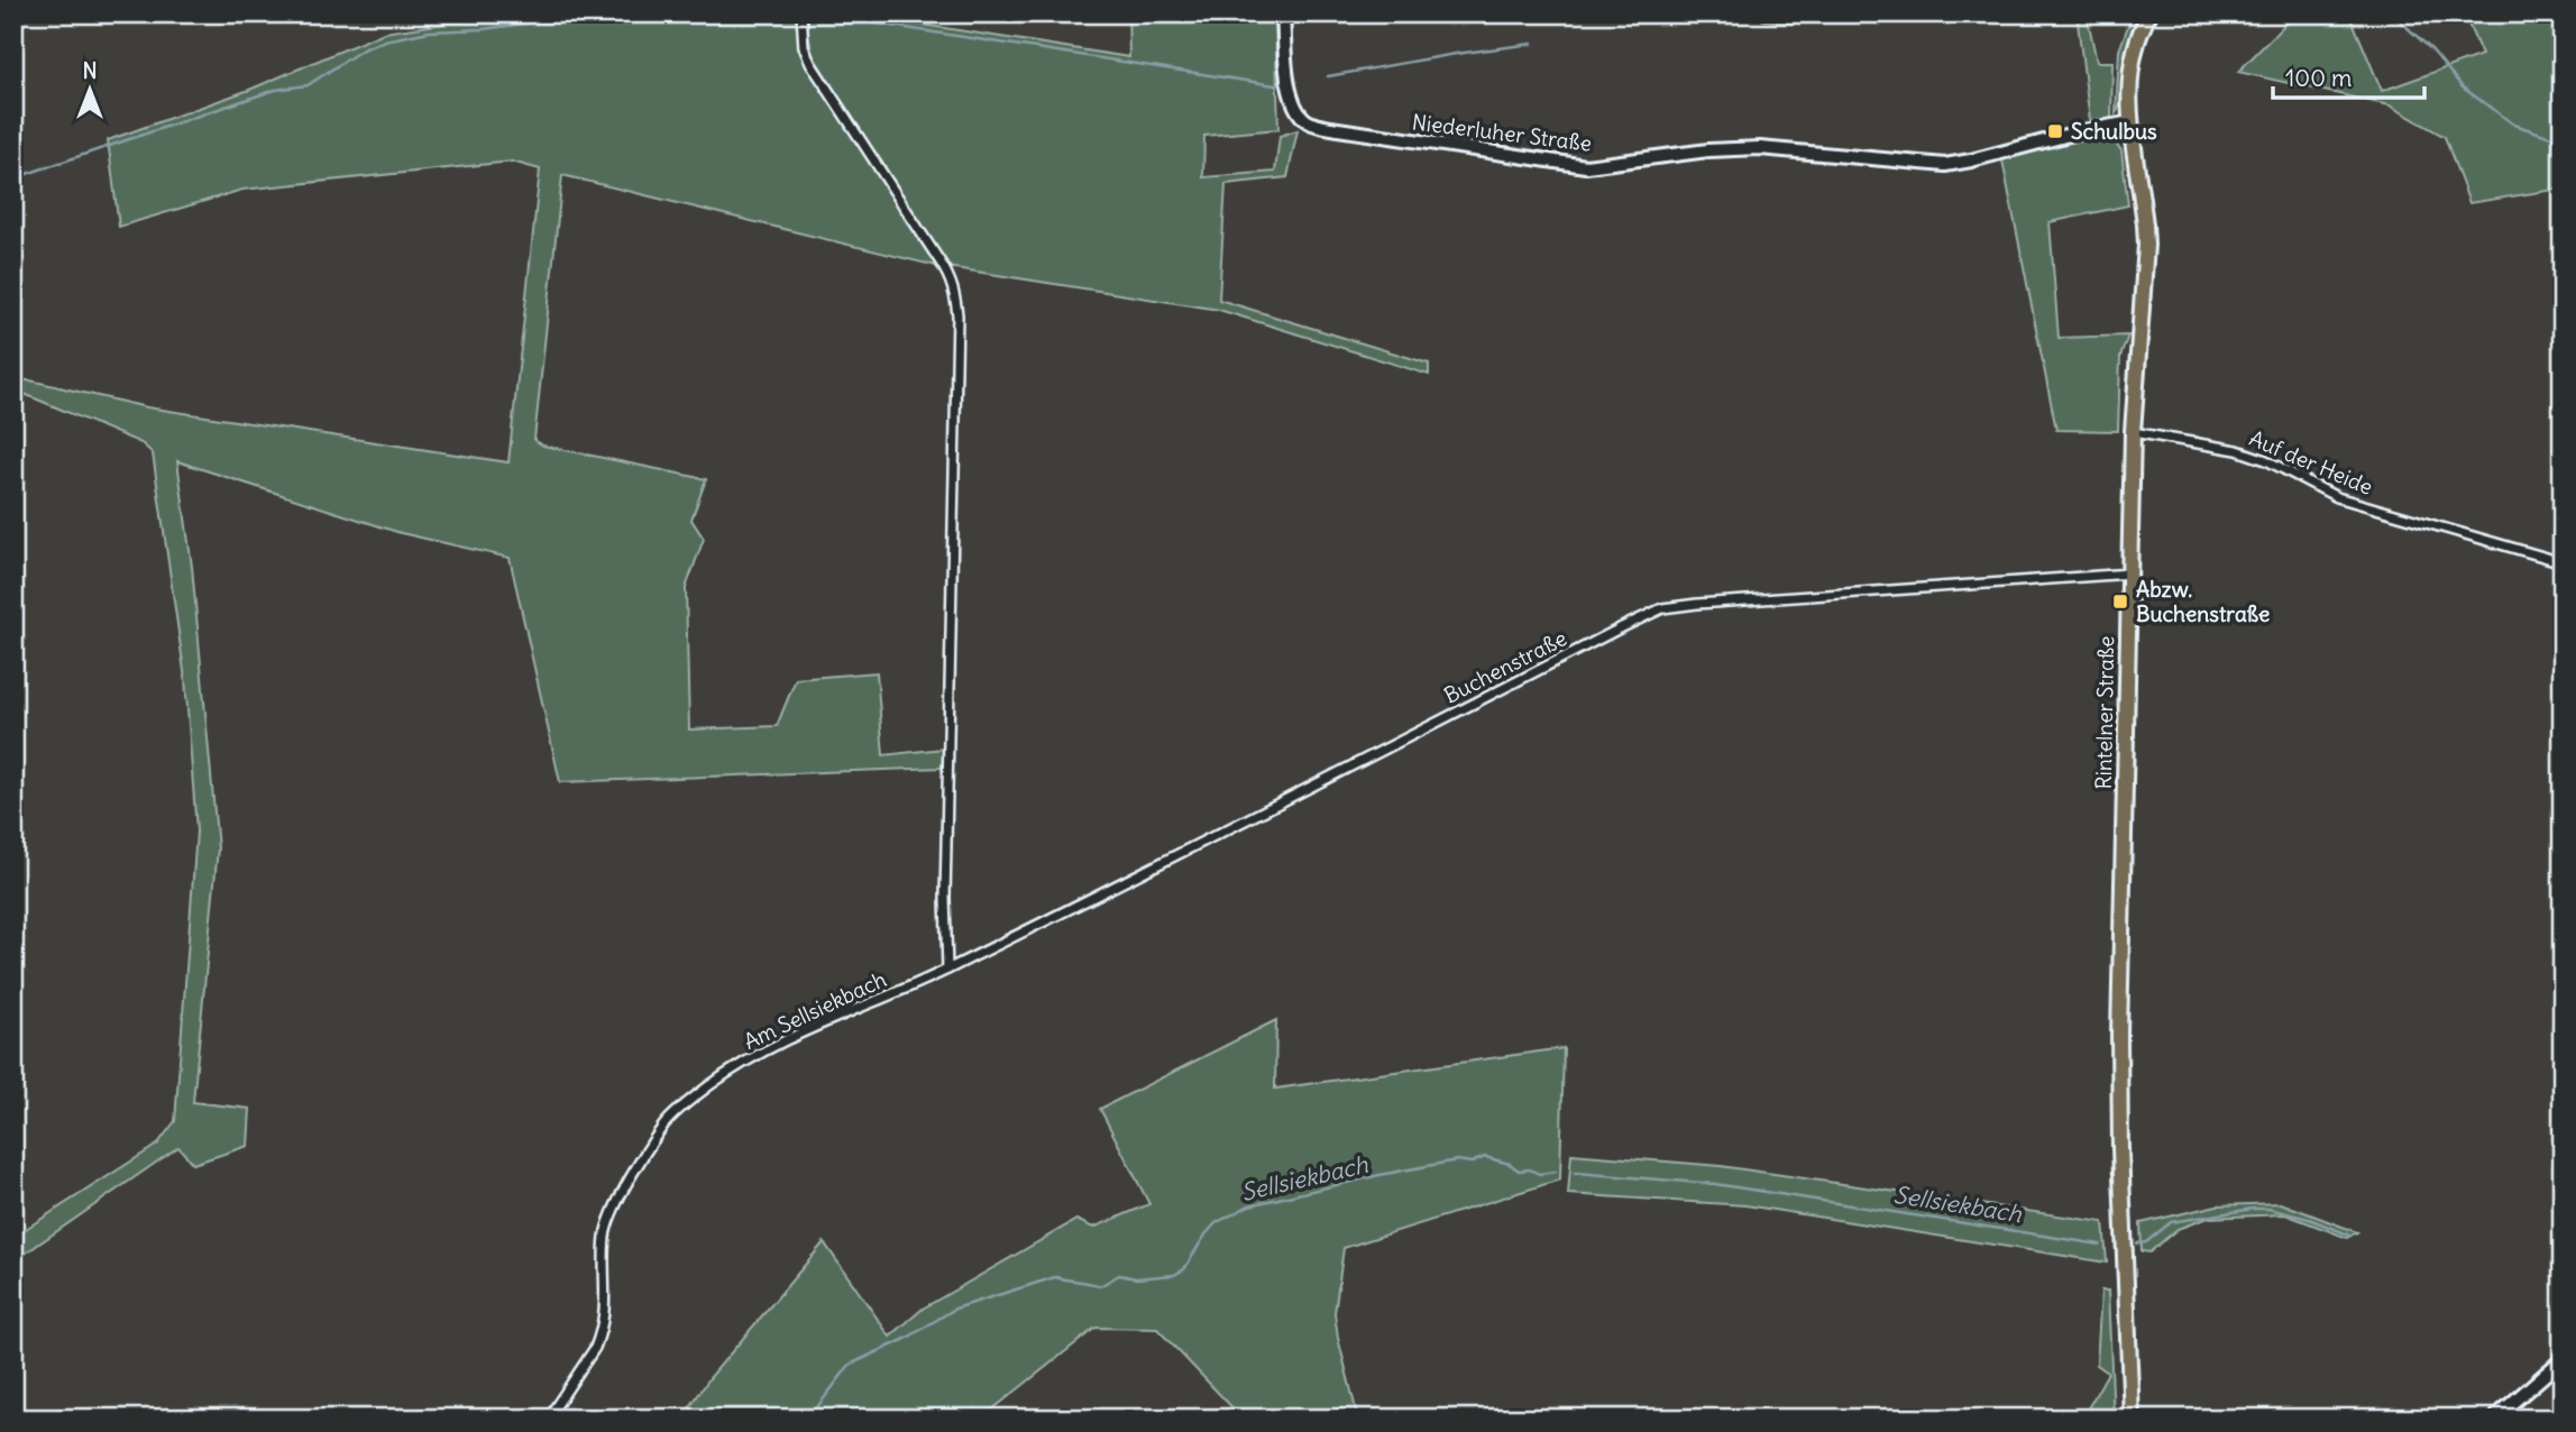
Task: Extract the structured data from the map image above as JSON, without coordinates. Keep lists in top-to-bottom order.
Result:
{
  "streets": {
    "main road": ["Rintelner Straße"],
    "street": [
      "Niederluher Straße",
      "Auf der Heide",
      "Buchenstraße",
      "Am Sellsiekbach"
    ]
  },
  "crossings": [
    ["Niederluher Straße", "Rintelner Straße"],
    ["Auf der Heide", "Rintelner Straße"],
    ["Buchenstraße", "Rintelner Straße"],
    ["Buchenstraße", "Am Sellsiekbach"]
  ],
  "water": ["Sellsiekbach"],
  "places": {
    "transit": ["Schulbus", "Abzw. Buchenstraße"]
  },
  "scale_bar": "100 m",
  "north": "top"
}
